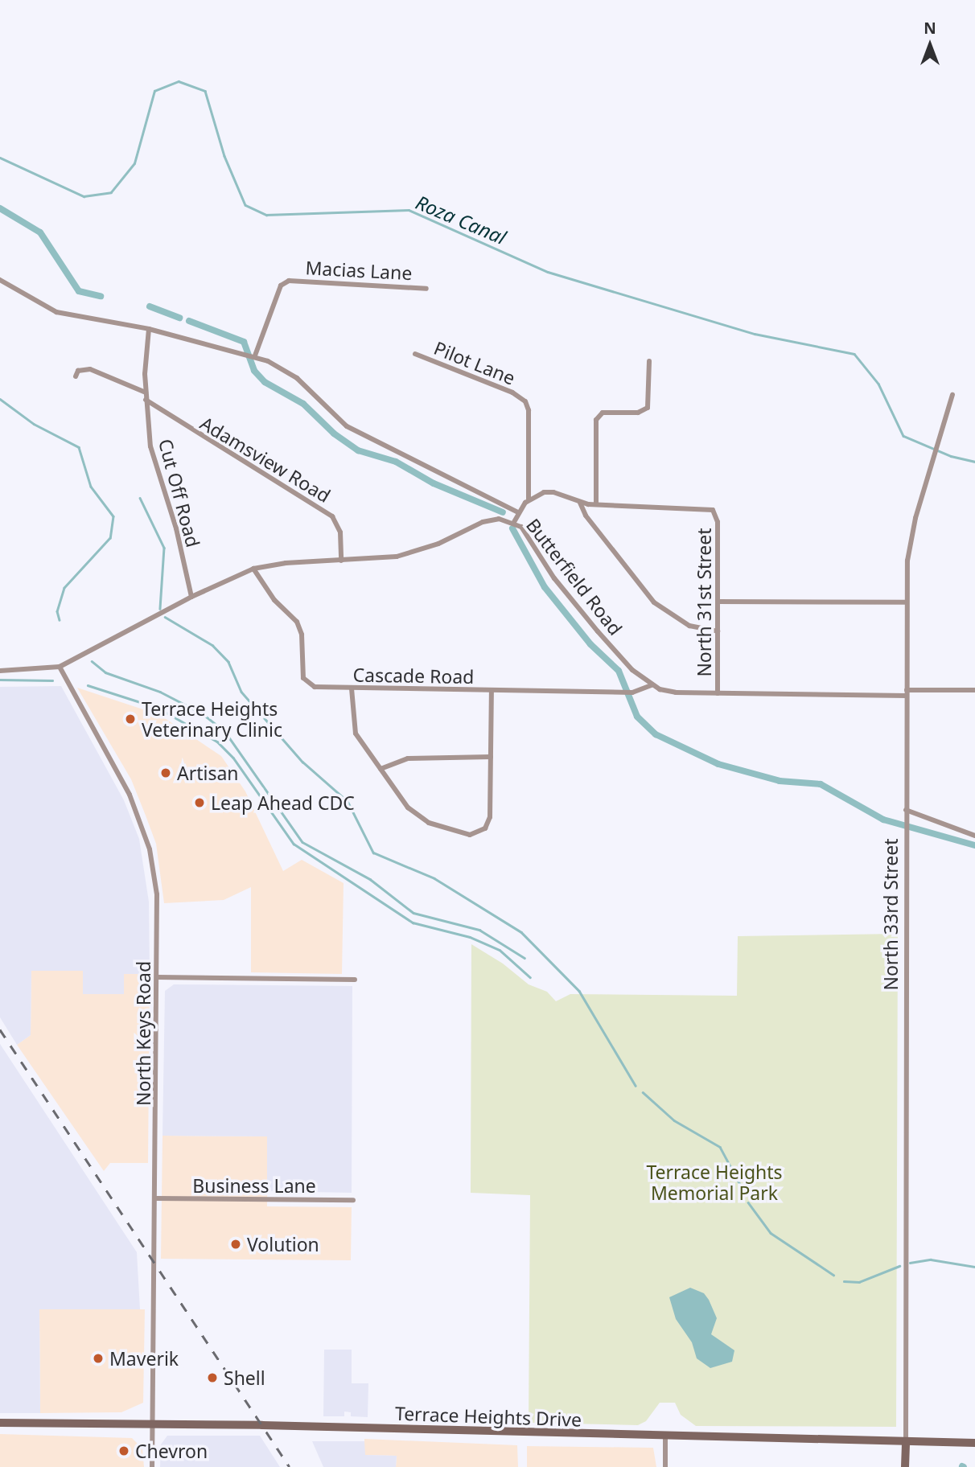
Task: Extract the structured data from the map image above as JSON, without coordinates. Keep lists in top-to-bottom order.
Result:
{
  "streets": {
    "main road": ["Terrace Heights Drive"],
    "street": [
      "Macias Lane",
      "Pilot Lane",
      "Adamsview Road",
      "Cut Off Road",
      "Butterfield Road",
      "North 31st Street",
      "Cascade Road",
      "North 33rd Street",
      "North Keys Road",
      "Business Lane"
    ]
  },
  "crossings": [
    ["Adamsview Road", "Cut Off Road"],
    ["Adamsview Road", "Butterfield Road"],
    ["Cut Off Road", "Butterfield Road"],
    ["Butterfield Road", "Cascade Road"],
    ["Butterfield Road", "North Keys Road"],
    ["North 33rd Street", "Terrace Heights Drive"],
    ["North Keys Road", "Business Lane"],
    ["North Keys Road", "Terrace Heights Drive"]
  ],
  "water": ["Roza Canal"],
  "parks": ["Terrace Heights Memorial Park"],
  "places": [
    "Terrace Heights Veterinary Clinic",
    "Artisan",
    "Leap Ahead CDC",
    "Volution",
    "Maverik",
    "Shell",
    "Chevron"
  ],
  "north": "top"
}
